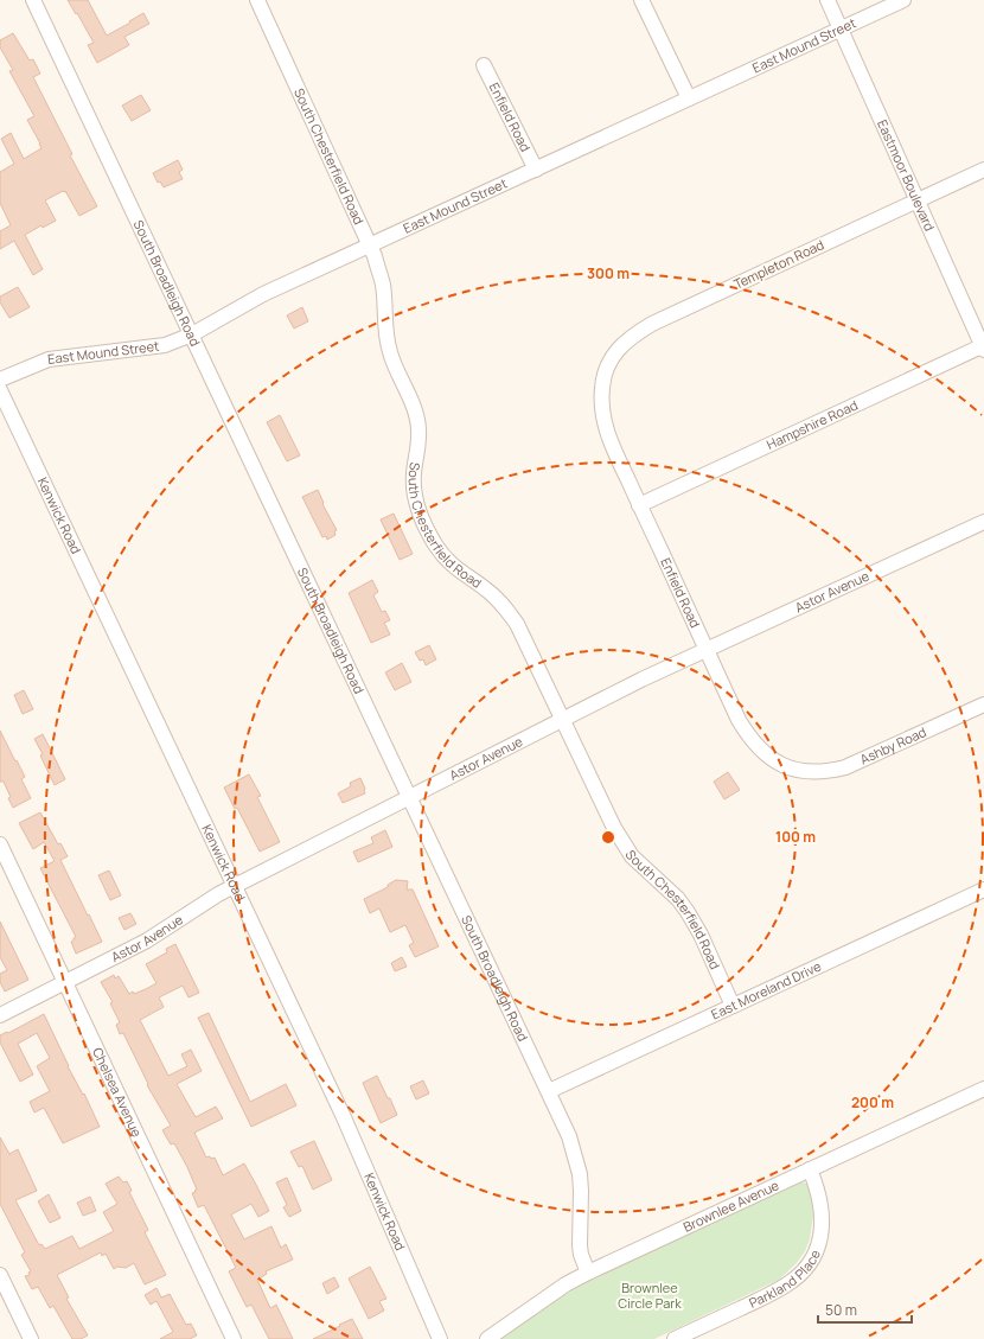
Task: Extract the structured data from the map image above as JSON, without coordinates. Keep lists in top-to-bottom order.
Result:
{
  "streets": {
    "street": [
      "East Mound Street",
      "Enfield Road",
      "South Chesterfield Road",
      "Eastmoor Boulevard",
      "Templeton Road",
      "South Broadleigh Road",
      "Hampshire Road",
      "Kenwick Road",
      "Astor Avenue",
      "Ashby Road",
      "East Moreland Drive",
      "Chelsea Avenue",
      "Brownlee Avenue",
      "Parkland Place"
    ]
  },
  "crossings": [
    ["East Mound Street", "Enfield Road"],
    ["East Mound Street", "South Chesterfield Road"],
    ["East Mound Street", "Eastmoor Boulevard"],
    ["East Mound Street", "South Broadleigh Road"],
    ["Enfield Road", "Templeton Road"],
    ["Enfield Road", "Hampshire Road"],
    ["Enfield Road", "Astor Avenue"],
    ["Enfield Road", "Ashby Road"],
    ["South Chesterfield Road", "Astor Avenue"],
    ["South Chesterfield Road", "East Moreland Drive"],
    ["Eastmoor Boulevard", "Templeton Road"],
    ["Eastmoor Boulevard", "Hampshire Road"],
    ["South Broadleigh Road", "Astor Avenue"],
    ["South Broadleigh Road", "East Moreland Drive"],
    ["South Broadleigh Road", "Brownlee Avenue"],
    ["Kenwick Road", "Astor Avenue"],
    ["Astor Avenue", "Chelsea Avenue"],
    ["Brownlee Avenue", "Parkland Place"]
  ],
  "parks": ["Brownlee Circle Park"],
  "scale_bar": "50 m",
  "rings": ["300 m", "100 m", "200 m"]
}
